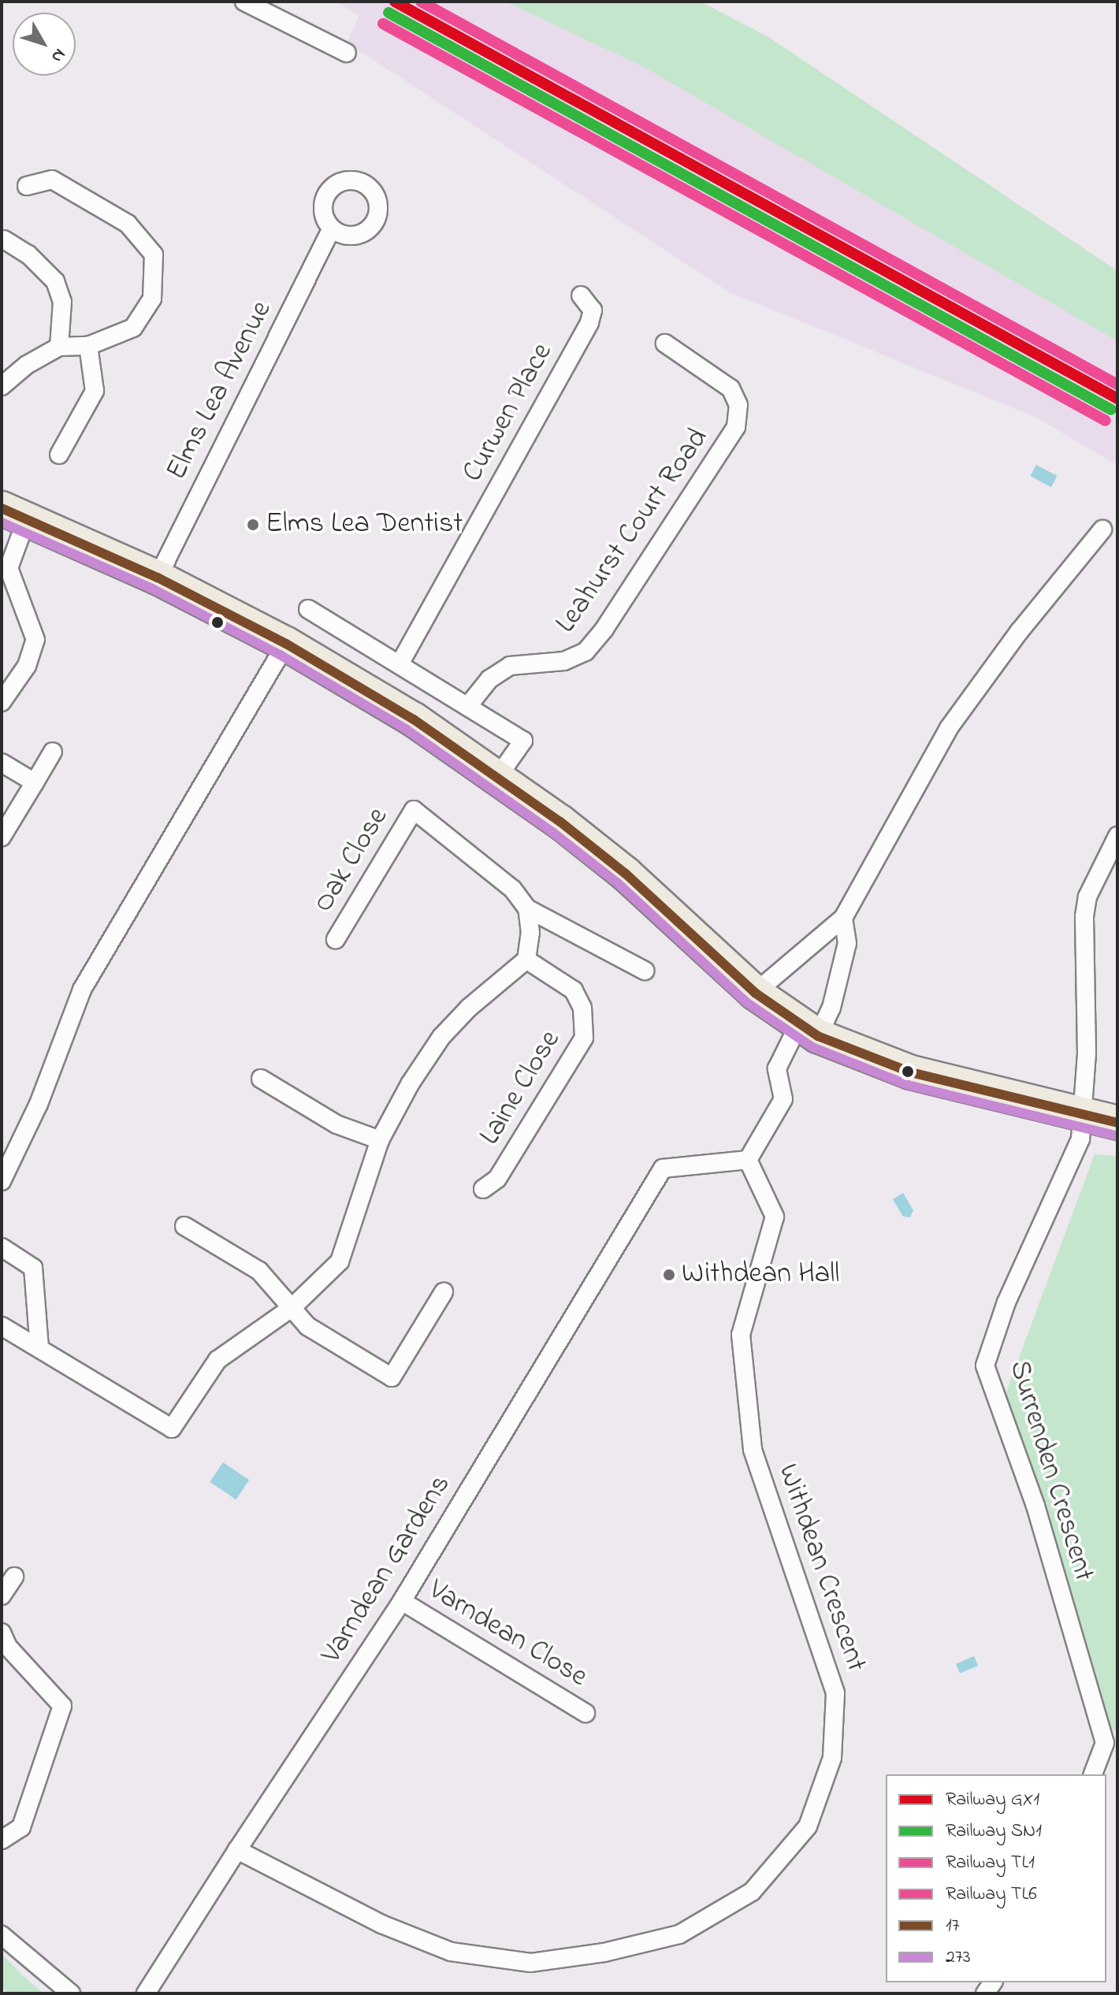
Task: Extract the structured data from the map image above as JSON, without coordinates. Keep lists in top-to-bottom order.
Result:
{
  "streets": {
    "street": [
      "Elms Lea Avenue",
      "Curwen Place",
      "Leahurst Court Road",
      "Oak Close",
      "Laine Close",
      "Surrenden Crescent",
      "Withdean Crescent",
      "Varndean Gardens",
      "Varndean Close"
    ]
  },
  "crossings": [
    ["Withdean Crescent", "Varndean Gardens"],
    ["Varndean Gardens", "Varndean Close"]
  ],
  "places": ["Elms Lea Dentist", "Withdean Hall"],
  "lines": [
    "rail line GX1",
    "rail line TL1",
    "rail line SN1",
    "rail line TL6",
    "transit line 17",
    "transit line 273"
  ],
  "legend": [
    "Railway GX1",
    "Railway SN1",
    "Railway TL1",
    "Railway TL6",
    "17",
    "273"
  ],
  "north": "bottom right"
}
